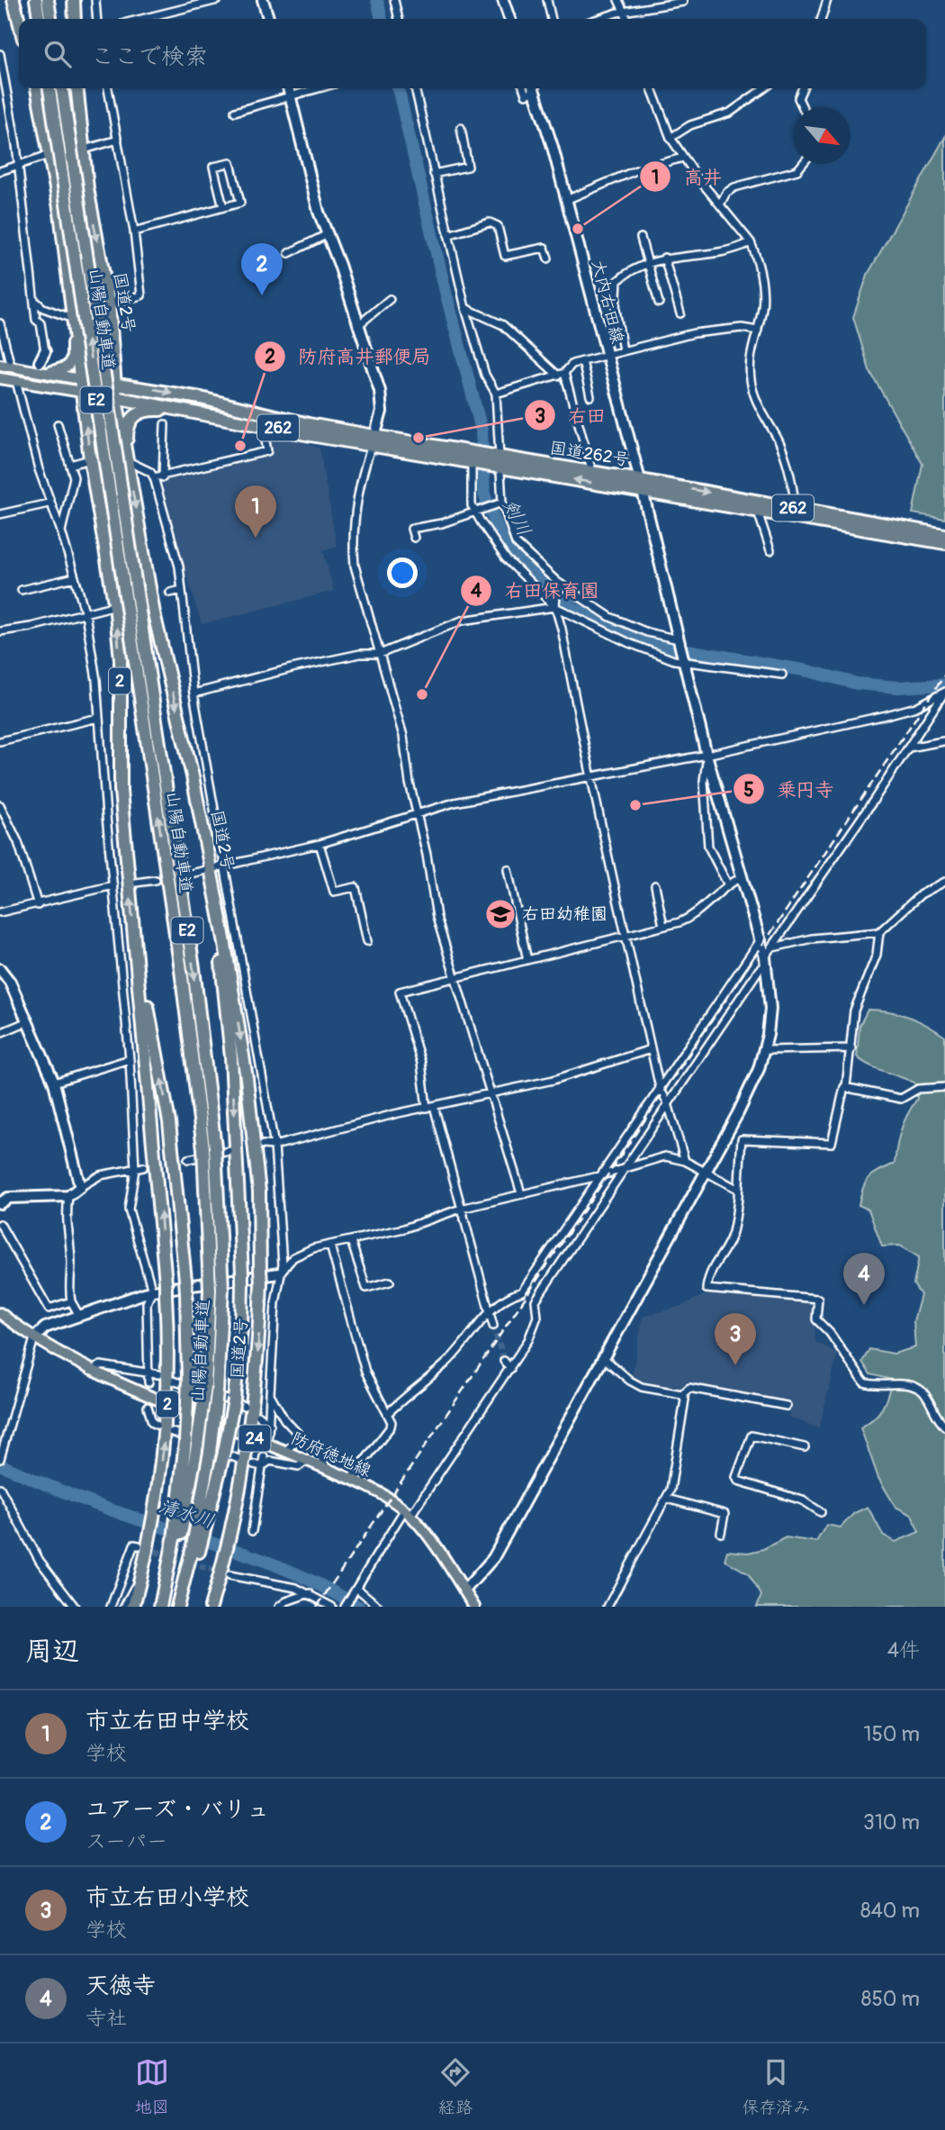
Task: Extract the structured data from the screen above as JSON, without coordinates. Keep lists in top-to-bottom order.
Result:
{
  "streets": {
    "highway": [
      "国道2号",
      "山陽自動車道",
      "E2",
      "262",
      "国道262号",
      "2"
    ],
    "main road": ["24", "防府徳地線"],
    "street": ["大内右田線"]
  },
  "crossings": [
    ["大内右田線", "国道262号"],
    ["大内右田線", "防府徳地線"],
    ["国道2号", "国道262号"],
    ["国道2号", "防府徳地線"],
    ["国道262号", "2"],
    ["2", "防府徳地線"]
  ],
  "water": ["剣川", "清水川"],
  "places": {
    "other": [
      "高井",
      "右田",
      "防府高井郵便局",
      "右田保育園",
      "乗円寺"
    ],
    "school or university": ["右田幼稚園"]
  },
  "north": "bottom right",
  "page": {
    "search": "ここで検索",
    "pins": [
      "2",
      "1",
      "4",
      "3"
    ],
    "heading": ["周辺", "4件"],
    "list": [
      {
        "mark": "1",
        "name": "市立右田中学校",
        "note": "学校",
        "value": "150 m"
      },
      {
        "mark": "2",
        "name": "ユアーズ・バリュ",
        "note": "スーパー",
        "value": "310 m"
      },
      {
        "mark": "3",
        "name": "市立右田小学校",
        "note": "学校",
        "value": "840 m"
      },
      {
        "mark": "4",
        "name": "天徳寺",
        "note": "寺社",
        "value": "850 m"
      }
    ],
    "nav": ["地図", "経路", "保存済み"]
  }
}
